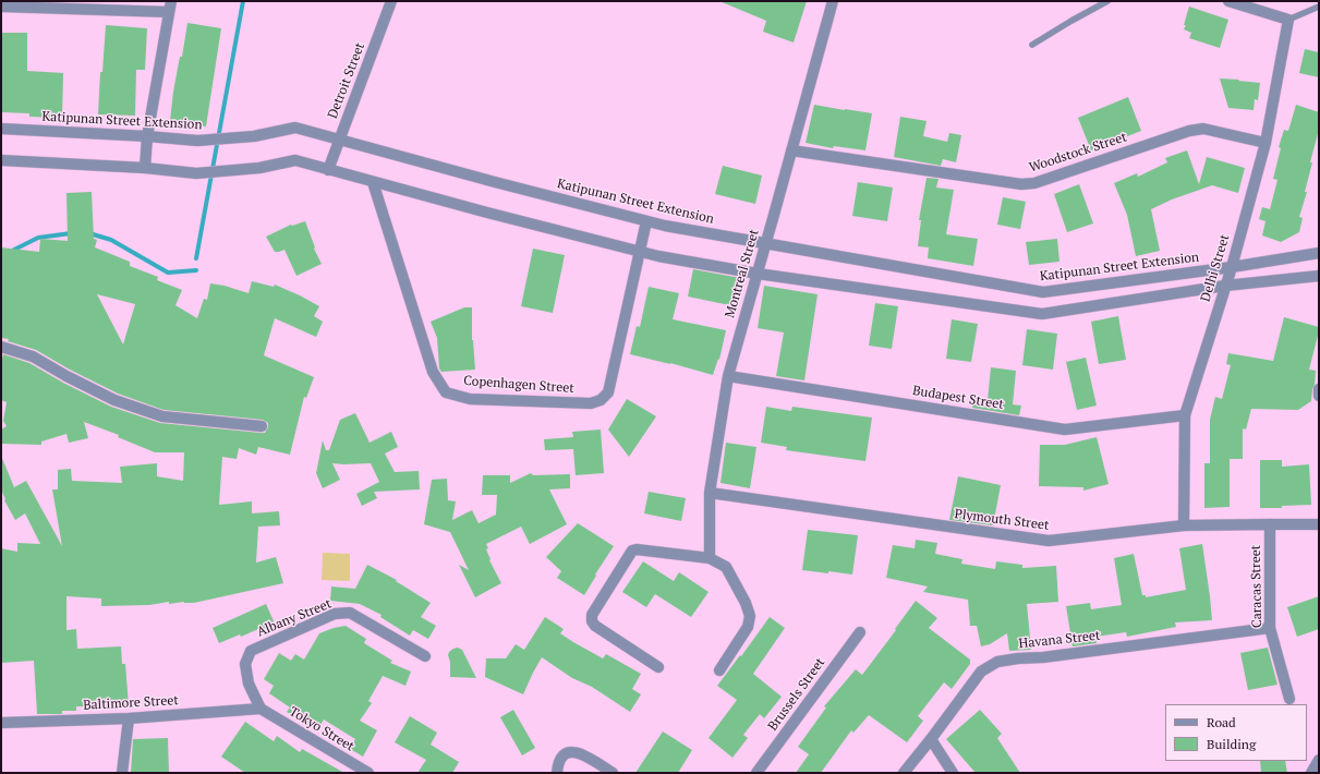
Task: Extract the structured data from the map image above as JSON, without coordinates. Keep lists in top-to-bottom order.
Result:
{
  "streets": {
    "street": [
      "Detroit Street",
      "Katipunan Street Extension",
      "Woodstock Street",
      "Delhi Street",
      "Montreal Street",
      "Copenhagen Street",
      "Budapest Street",
      "Plymouth Street",
      "Caracas Street",
      "Albany Street",
      "Havana Street",
      "Brussels Street",
      "Baltimore Street",
      "Tokyo Street"
    ]
  },
  "crossings": [
    ["Detroit Street", "Katipunan Street Extension"],
    ["Katipunan Street Extension", "Delhi Street"],
    ["Katipunan Street Extension", "Montreal Street"],
    ["Katipunan Street Extension", "Copenhagen Street"],
    ["Woodstock Street", "Delhi Street"],
    ["Woodstock Street", "Montreal Street"],
    ["Delhi Street", "Budapest Street"],
    ["Delhi Street", "Plymouth Street"],
    ["Montreal Street", "Budapest Street"],
    ["Montreal Street", "Plymouth Street"],
    ["Plymouth Street", "Caracas Street"],
    ["Caracas Street", "Havana Street"],
    ["Albany Street", "Baltimore Street"],
    ["Albany Street", "Tokyo Street"],
    ["Baltimore Street", "Tokyo Street"]
  ],
  "legend": ["Road", "Building"]
}
